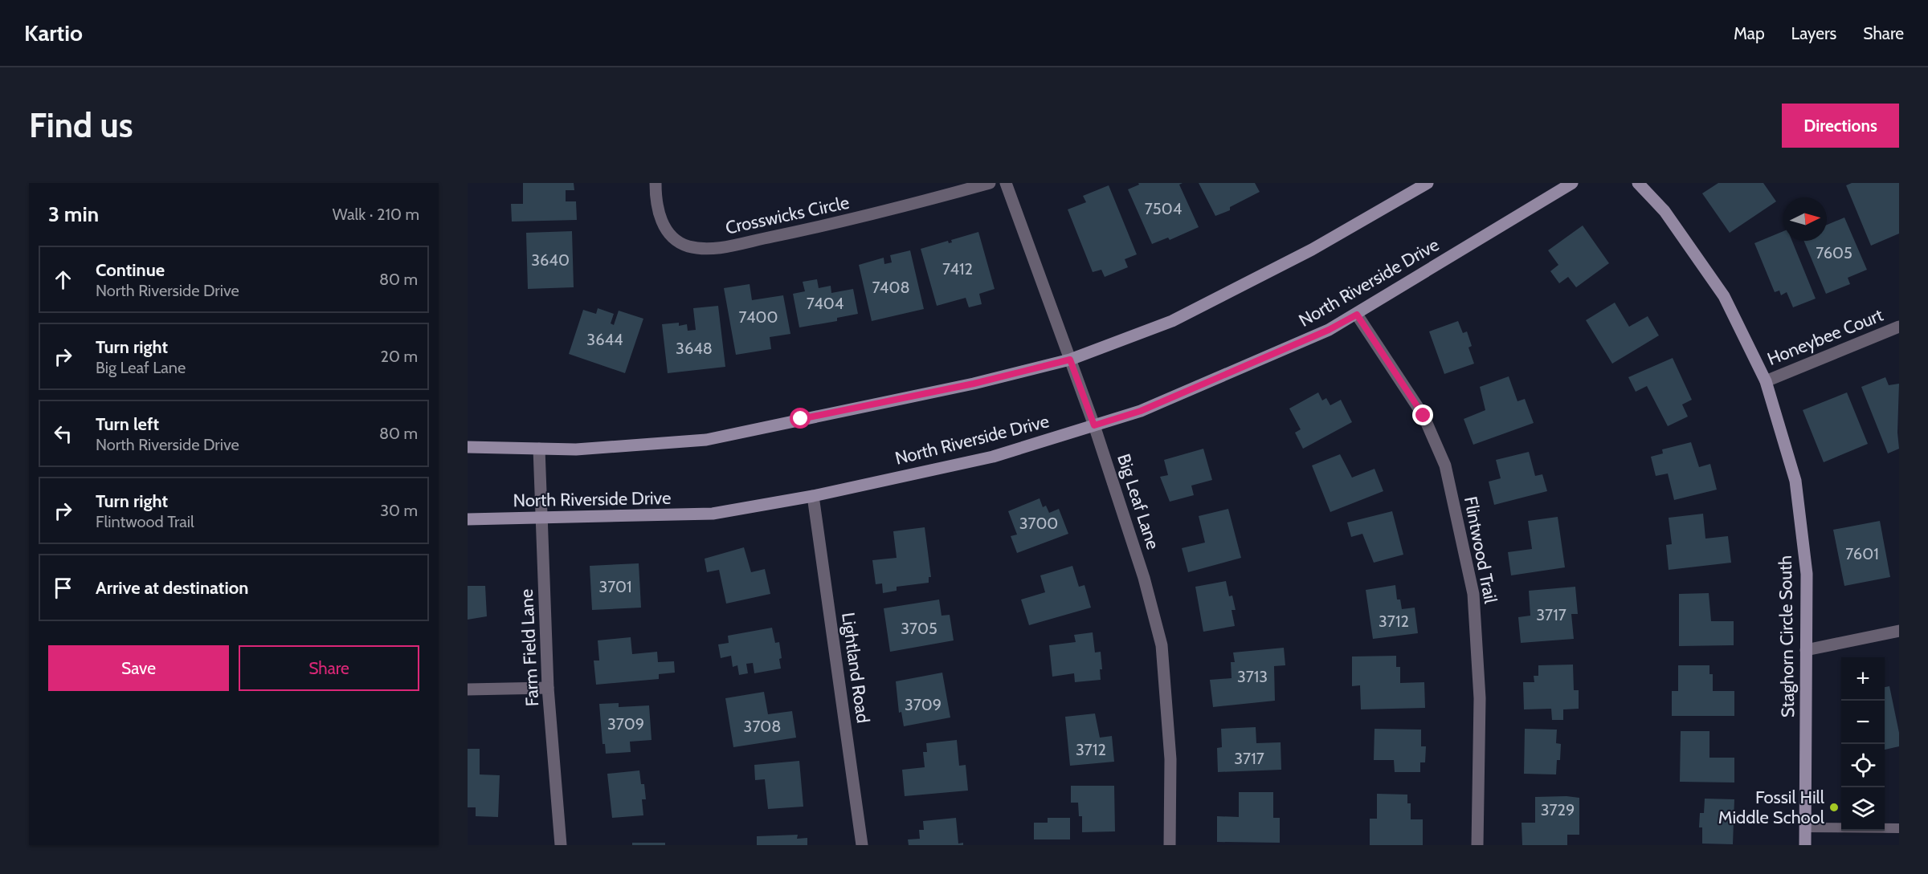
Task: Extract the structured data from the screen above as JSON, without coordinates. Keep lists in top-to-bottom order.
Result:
{
  "streets": {
    "main road": ["North Riverside Drive", "Staghorn Circle South"],
    "street": [
      "Crosswicks Circle",
      "Honeybee Court",
      "Big Leaf Lane",
      "Flintwood Trail",
      "Farm Field Lane",
      "Lightland Road"
    ]
  },
  "crossings": [
    ["North Riverside Drive", "Big Leaf Lane"],
    ["North Riverside Drive", "Flintwood Trail"],
    ["North Riverside Drive", "Farm Field Lane"],
    ["North Riverside Drive", "Lightland Road"],
    ["Honeybee Court", "Staghorn Circle South"]
  ],
  "places": ["Fossil Hill Middle School"],
  "house_numbers": [
    "7504",
    "7605",
    "3640",
    "7412",
    "7408",
    "7404",
    "7400",
    "3644",
    "3648",
    "3700",
    "7601",
    "3701",
    "3717",
    "3712",
    "3705",
    "3713",
    "3709",
    "3709",
    "3708",
    "3712",
    "3717",
    "3729"
  ],
  "north": "right",
  "page": {
    "header": "Kartio",
    "nav": ["Map", "Layers", "Share"],
    "buttons": [
      "Directions",
      ["Save", "Share"]
    ],
    "title": "Find us",
    "heading": ["3 min", "Walk · 210 m"],
    "list": [
      ["Continue", "North Riverside Drive", "80 m"],
      ["Turn right", "Big Leaf Lane", "20 m"],
      ["Turn left", "North Riverside Drive", "80 m"],
      ["Turn right", "Flintwood Trail", "30 m"],
      "Arrive at destination"
    ],
    "map_buttons": ["+", "−"]
  }
}
